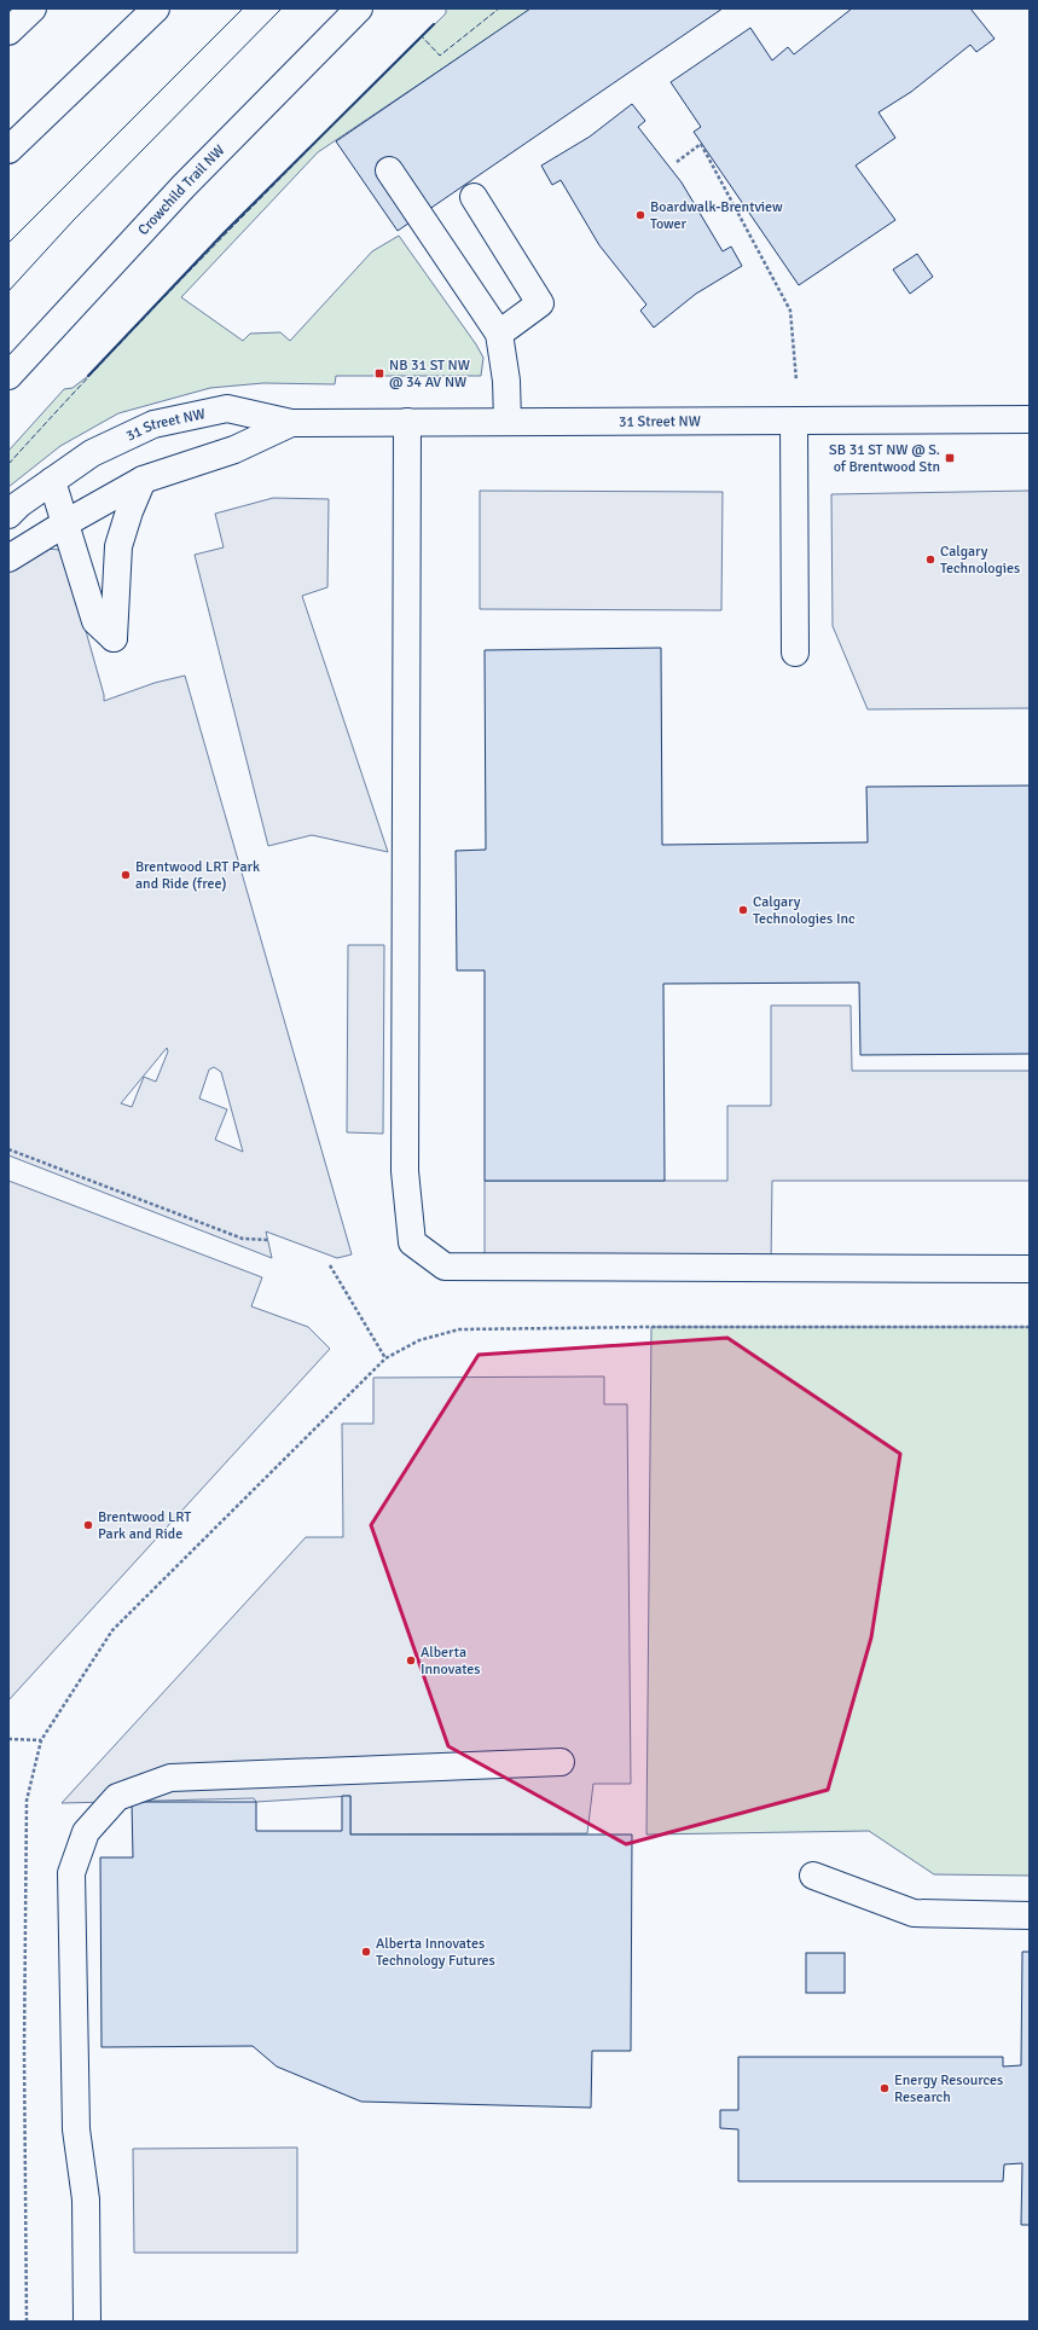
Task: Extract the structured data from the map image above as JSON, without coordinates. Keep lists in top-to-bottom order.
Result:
{
  "streets": {
    "main road": ["Crowchild Trail NW", "31 Street NW"]
  },
  "places": {
    "other": [
      "Boardwalk-Brentview Tower",
      "Calgary Technologies",
      "Brentwood LRT Park and Ride (free)",
      "Calgary Technologies Inc",
      "Brentwood LRT Park and Ride",
      "Alberta Innovates",
      "Alberta Innovates Technology Futures",
      "Energy Resources Research"
    ],
    "transit": ["NB 31 ST NW @ 34 AV NW", "SB 31 ST NW @ S. of Brentwood Stn"]
  }
}
